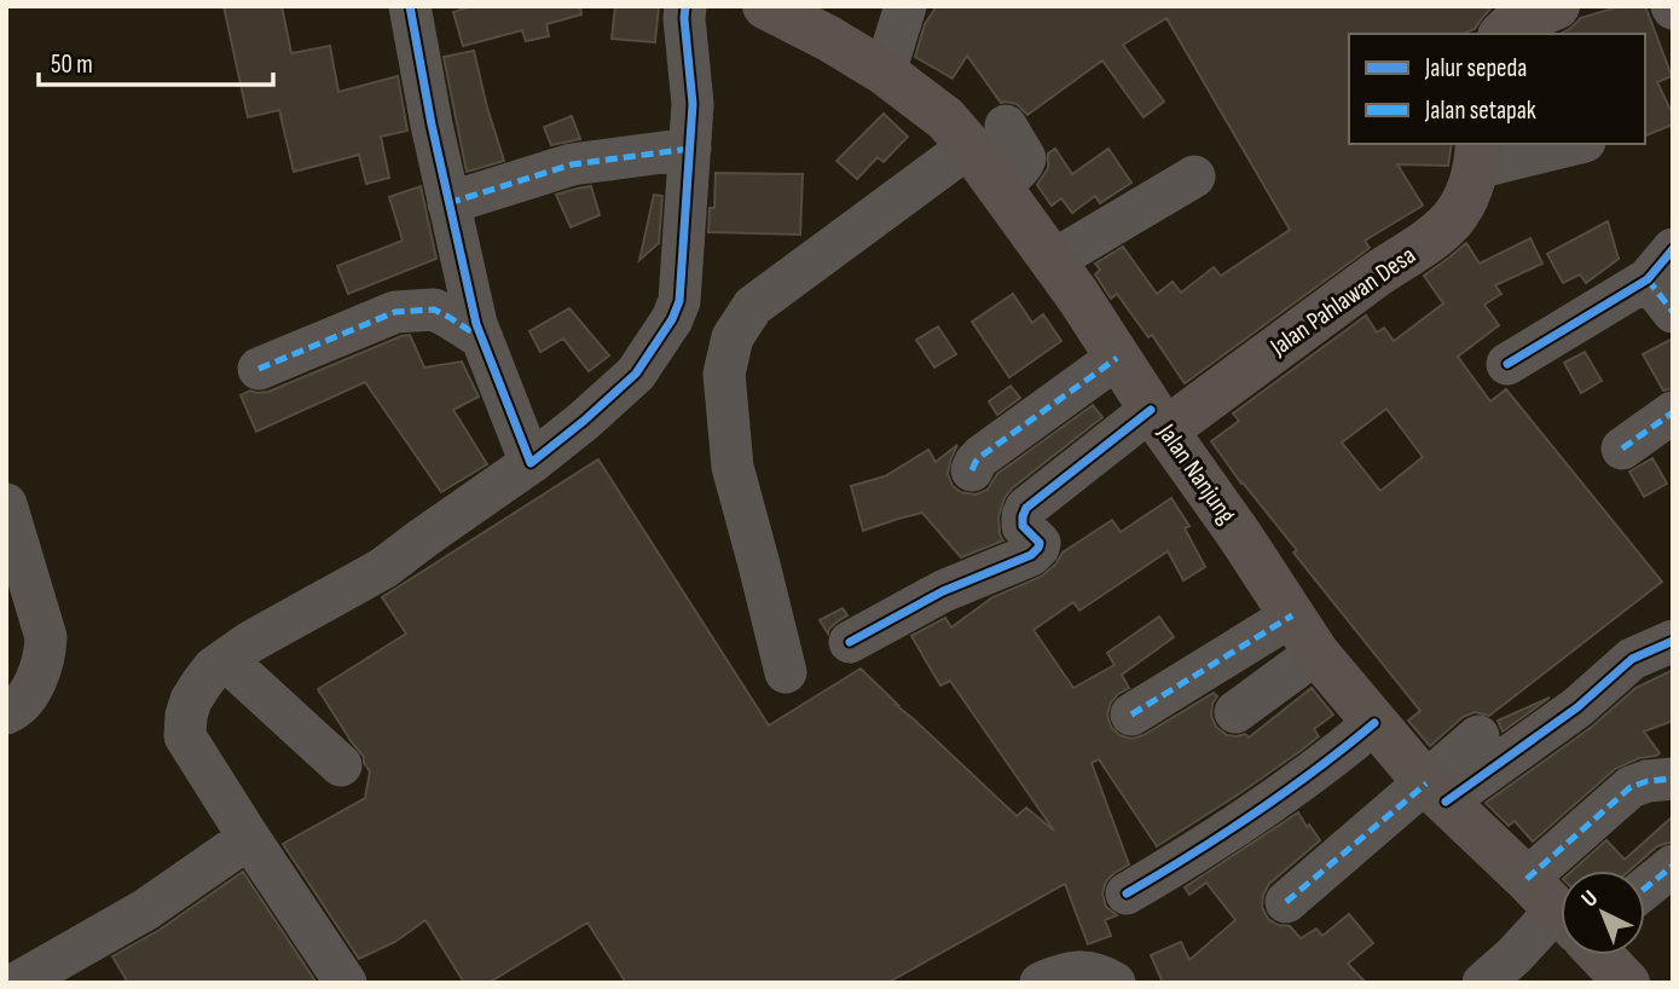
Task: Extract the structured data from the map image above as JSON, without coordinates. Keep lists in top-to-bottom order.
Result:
{
  "streets": {
    "main road": ["Jalan Pahlawan Desa", "Jalan Nanjung"]
  },
  "crossings": [
    ["Jalan Pahlawan Desa", "Jalan Nanjung"]
  ],
  "legend": ["Jalur sepeda", "Jalan setapak"],
  "scale_bar": "50 m",
  "north": "top left"
}
